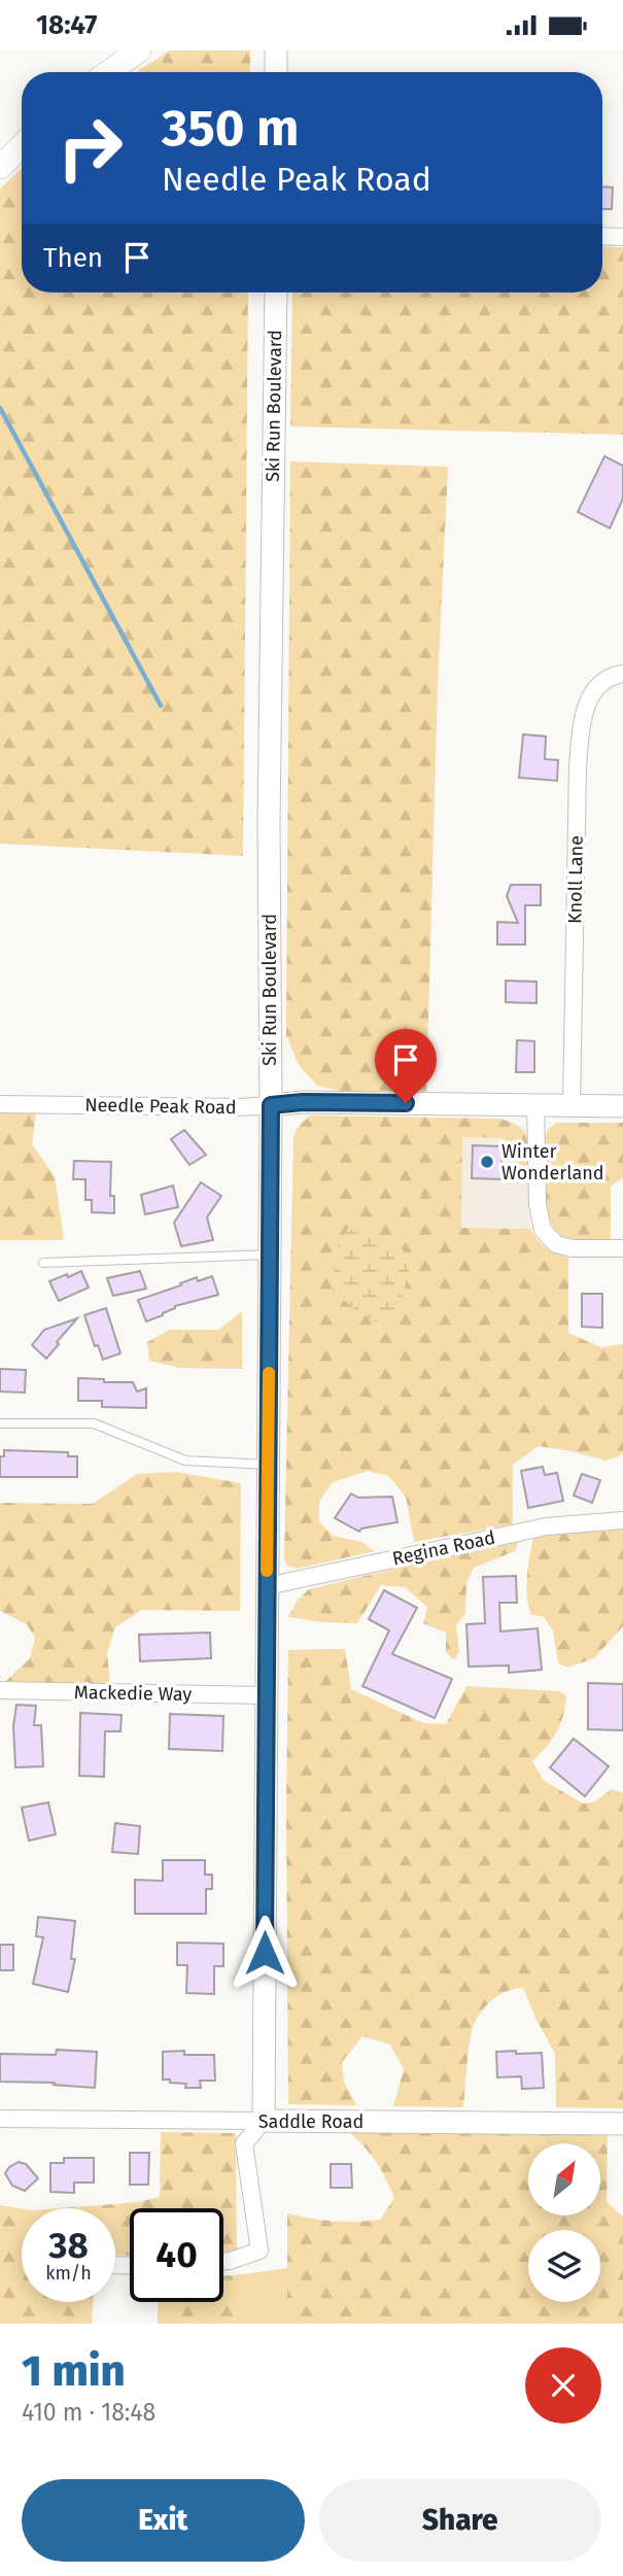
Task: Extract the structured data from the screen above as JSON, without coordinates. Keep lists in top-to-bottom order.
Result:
{
  "streets": {
    "street": [
      "Ski Run Boulevard",
      "Knoll Lane",
      "Needle Peak Road",
      "Regina Road",
      "Mackedie Way",
      "Saddle Road"
    ]
  },
  "crossings": [
    ["Ski Run Boulevard", "Needle Peak Road"],
    ["Ski Run Boulevard", "Regina Road"],
    ["Ski Run Boulevard", "Mackedie Way"],
    ["Ski Run Boulevard", "Saddle Road"],
    ["Knoll Lane", "Needle Peak Road"]
  ],
  "places": ["Winter Wonderland"],
  "north": "top right",
  "page": {
    "status": "18:47",
    "turn": ["350 m", "Needle Peak Road"],
    "then": "Then",
    "speed": "38 km/h",
    "limit": "40",
    "heading": ["1 min", "410 m · 18:48"],
    "buttons": ["Exit", "Share"]
  }
}
